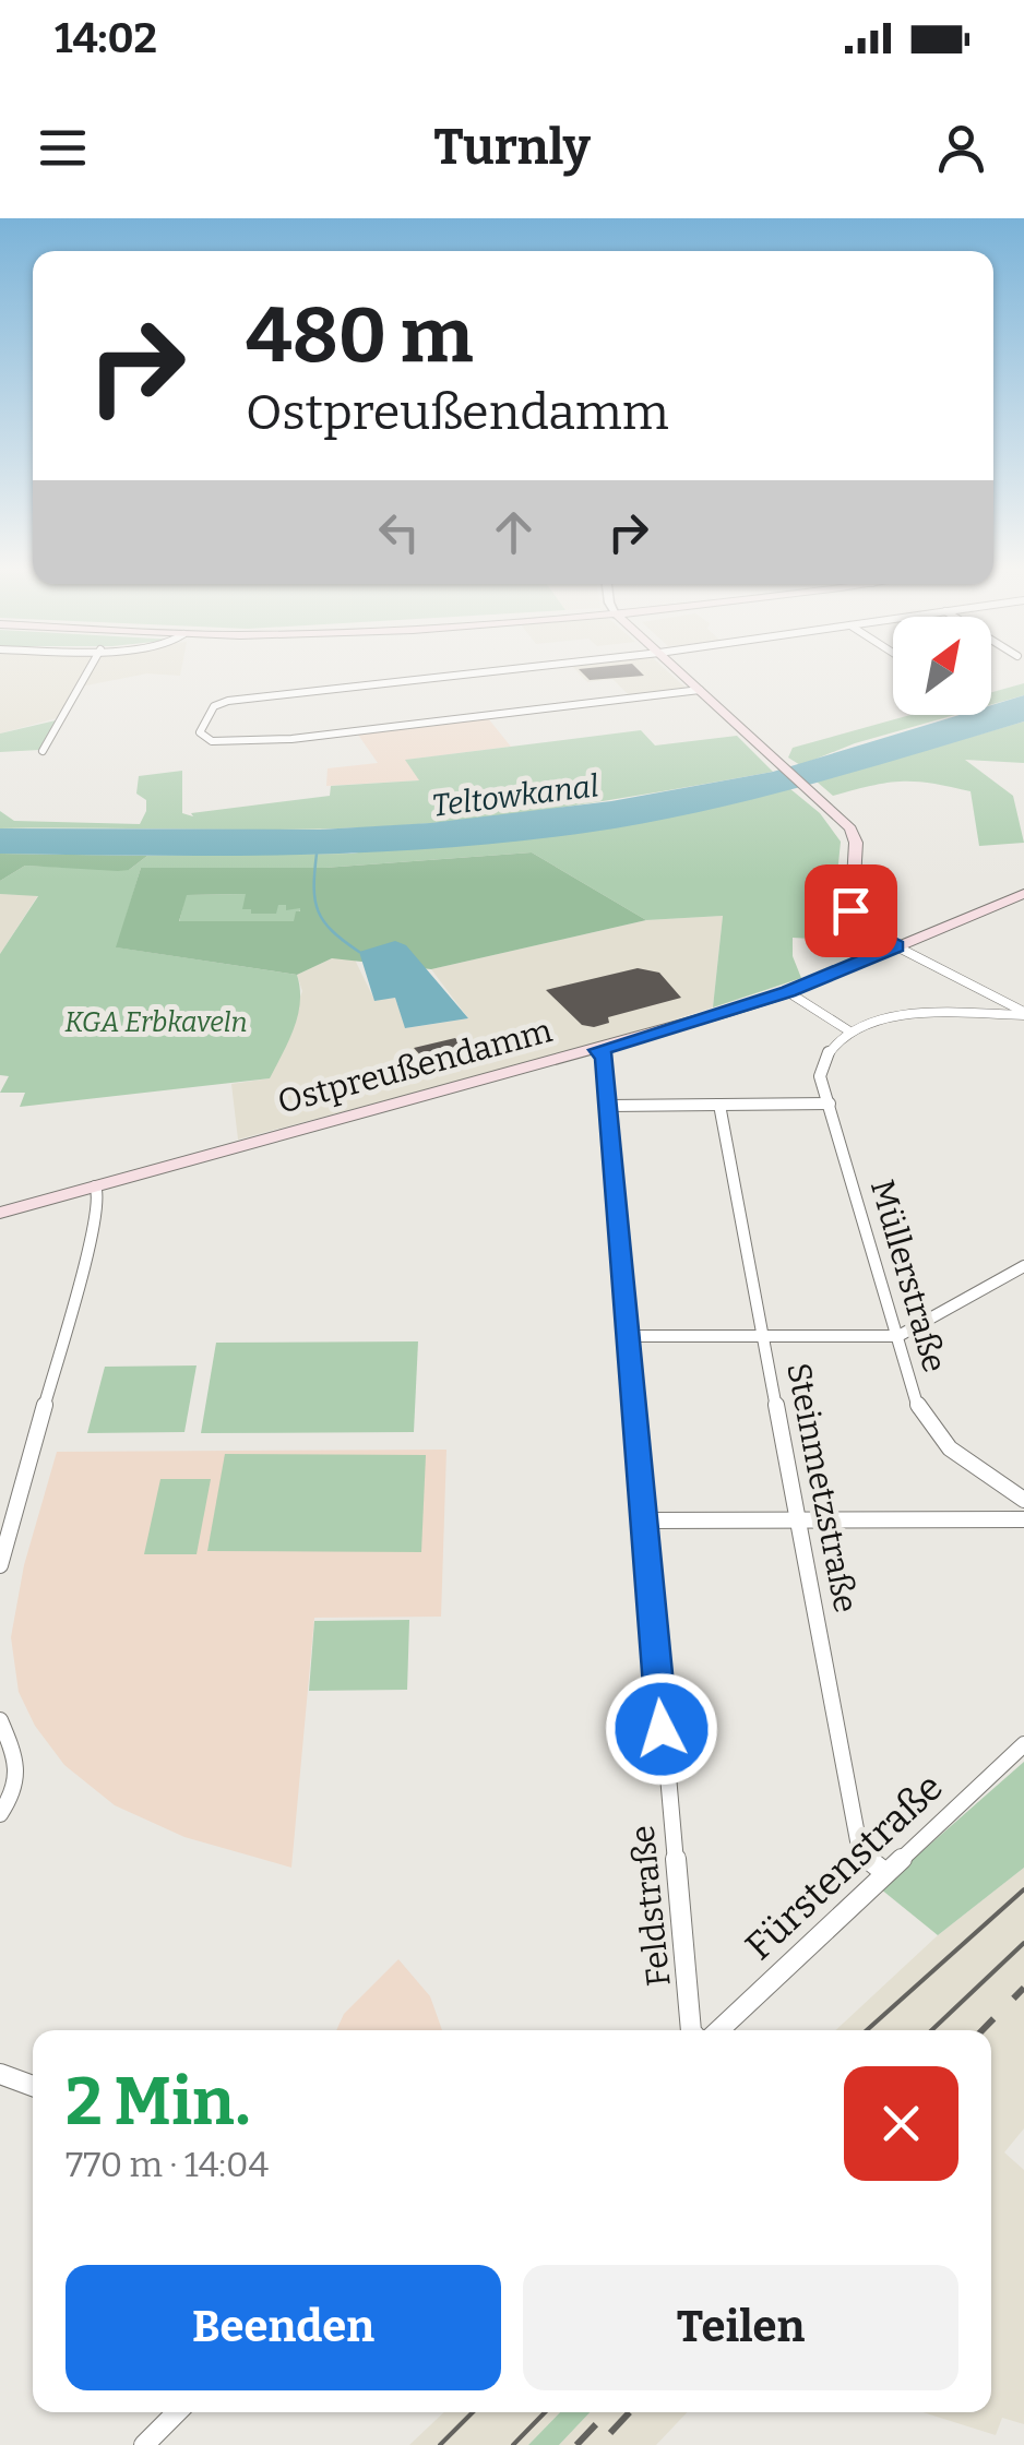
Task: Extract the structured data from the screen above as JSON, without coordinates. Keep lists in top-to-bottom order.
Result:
{
  "streets": {
    "main road": ["Ostpreußendamm"],
    "street": [
      "Müllerstraße",
      "Steinmetzstraße",
      "Fürstenstraße",
      "Feldstraße"
    ]
  },
  "crossings": [
    ["Ostpreußendamm", "Feldstraße"],
    ["Steinmetzstraße", "Fürstenstraße"]
  ],
  "water": ["Teltowkanal"],
  "parks": ["KGA Erbkaveln"],
  "north": "top right",
  "page": {
    "status": "14:02",
    "header": "Turnly",
    "turn": ["480 m", "Ostpreußendamm"],
    "heading": ["2 Min.", "770 m · 14:04"],
    "buttons": ["Beenden", "Teilen"]
  }
}
